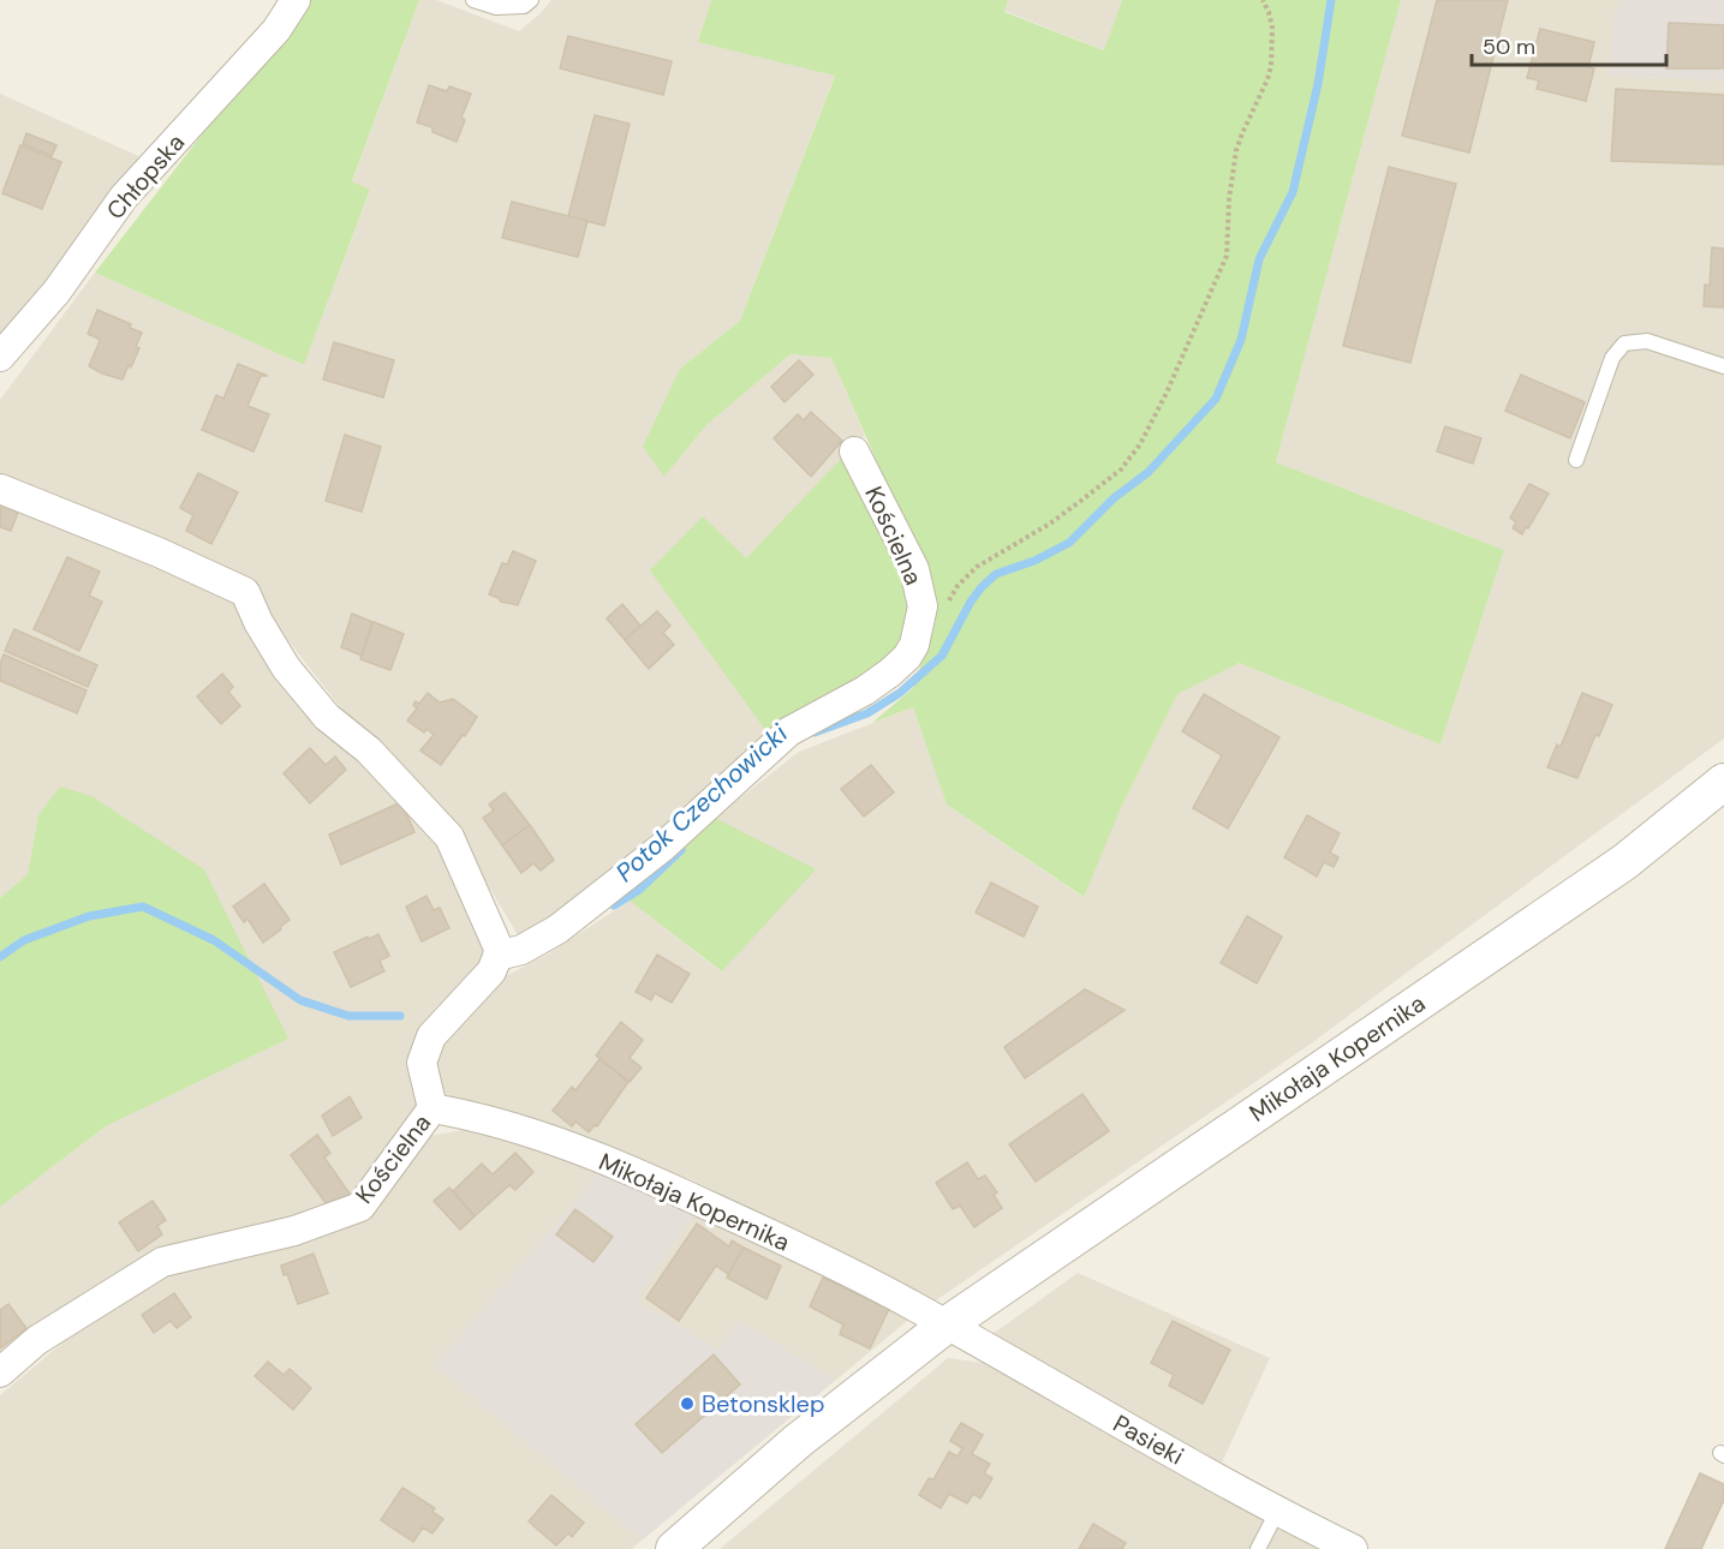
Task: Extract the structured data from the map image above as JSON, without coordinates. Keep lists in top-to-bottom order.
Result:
{
  "streets": {
    "street": [
      "Chłopska",
      "Kościelna",
      "Mikołaja Kopernika",
      "Pasieki"
    ]
  },
  "crossings": [
    ["Kościelna", "Mikołaja Kopernika"],
    ["Mikołaja Kopernika", "Pasieki"]
  ],
  "water": ["Potok Czechowicki"],
  "places": ["Betonsklep"],
  "scale_bar": "50 m"
}
